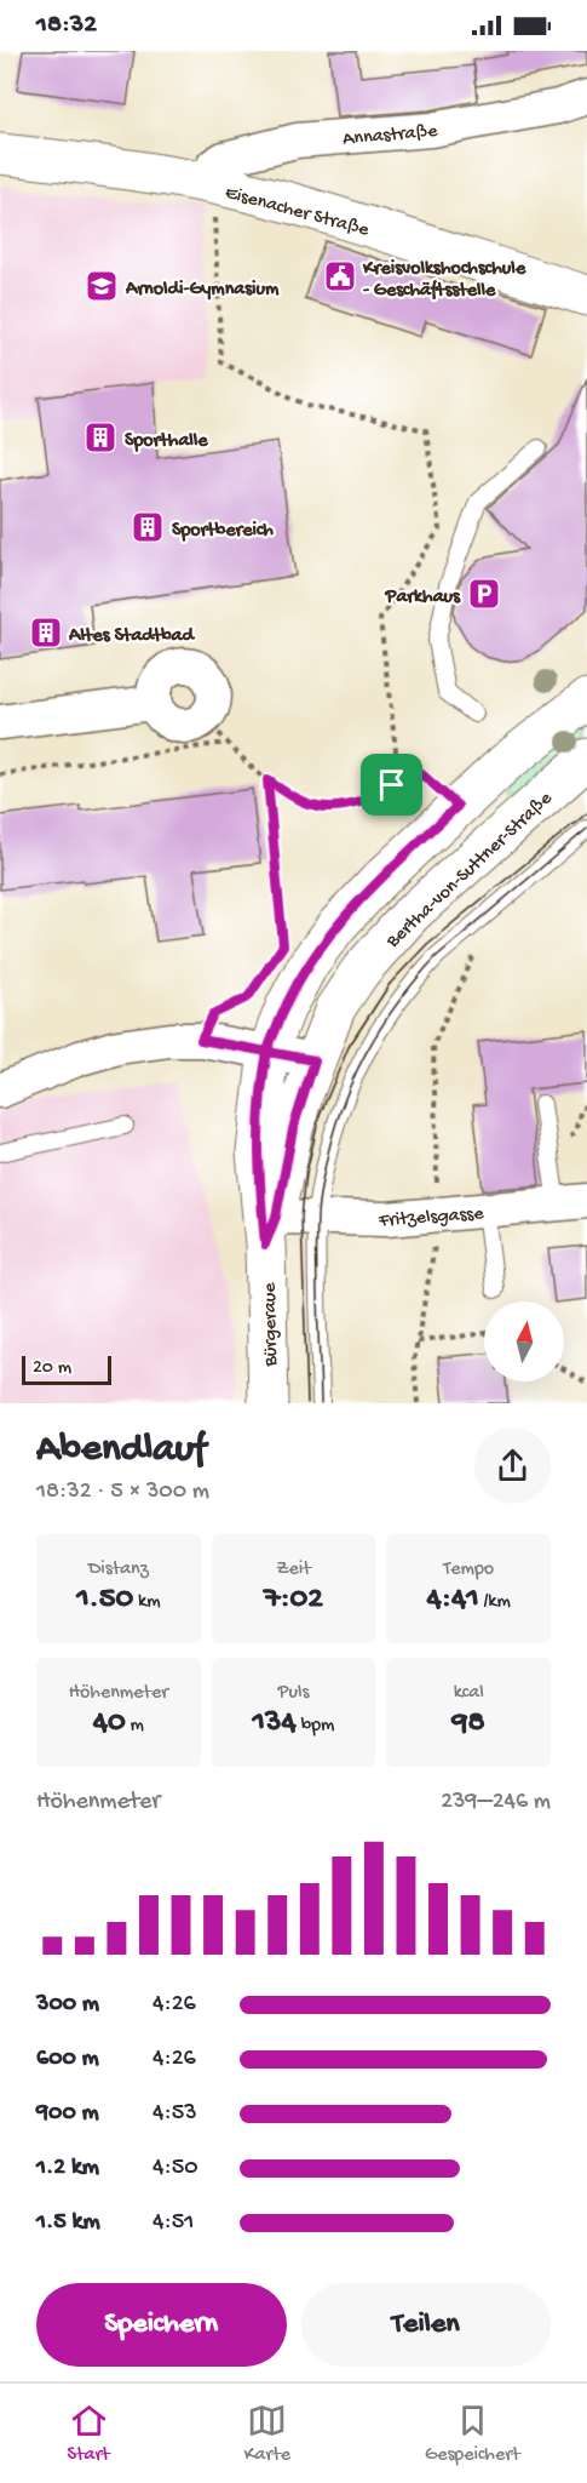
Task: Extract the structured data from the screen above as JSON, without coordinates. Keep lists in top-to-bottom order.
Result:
{
  "streets": {
    "main road": ["Eisenacher Straße", "Bertha-von-Suttner-Straße", "Bürgeraue"],
    "street": ["Annastraße", "Fritzelsgasse"]
  },
  "crossings": [
    ["Annastraße", "Eisenacher Straße"],
    ["Bertha-von-Suttner-Straße", "Bürgeraue"],
    ["Fritzelsgasse", "Bürgeraue"]
  ],
  "places": {
    "public building": ["Kreisvolkshochschule - Geschäftsstelle"],
    "school or university": ["Arnoldi-Gymnasium"],
    "building": ["Sporthalle", "Sportbereich", "Altes Stadtbad"],
    "parking": ["Parkhaus"]
  },
  "scale_bar": "20 m",
  "north": "top",
  "page": {
    "status": "18:32",
    "scale": "20 m",
    "heading": ["Abendlauf", "18:32 · 5 × 300 m"],
    "stats": [
      ["Distanz", "1.50 km"],
      ["Zeit", "7:02"],
      ["Tempo", "4:41 /km"],
      ["Höhenmeter", "40 m"],
      ["Puls", "134 bpm"],
      ["kcal", "98"]
    ],
    "chart": ["Höhenmeter", "239–246 m"],
    "list": [
      {
        "name": "300 m",
        "note": "4:26"
      },
      {
        "name": "600 m",
        "note": "4:26"
      },
      {
        "name": "900 m",
        "note": "4:53"
      },
      {
        "name": "1.2 km",
        "note": "4:50"
      },
      {
        "name": "1.5 km",
        "note": "4:51"
      }
    ],
    "buttons": ["Speichern", "Teilen"],
    "tabs": ["Start", "Karte", "Gespeichert"]
  }
}
